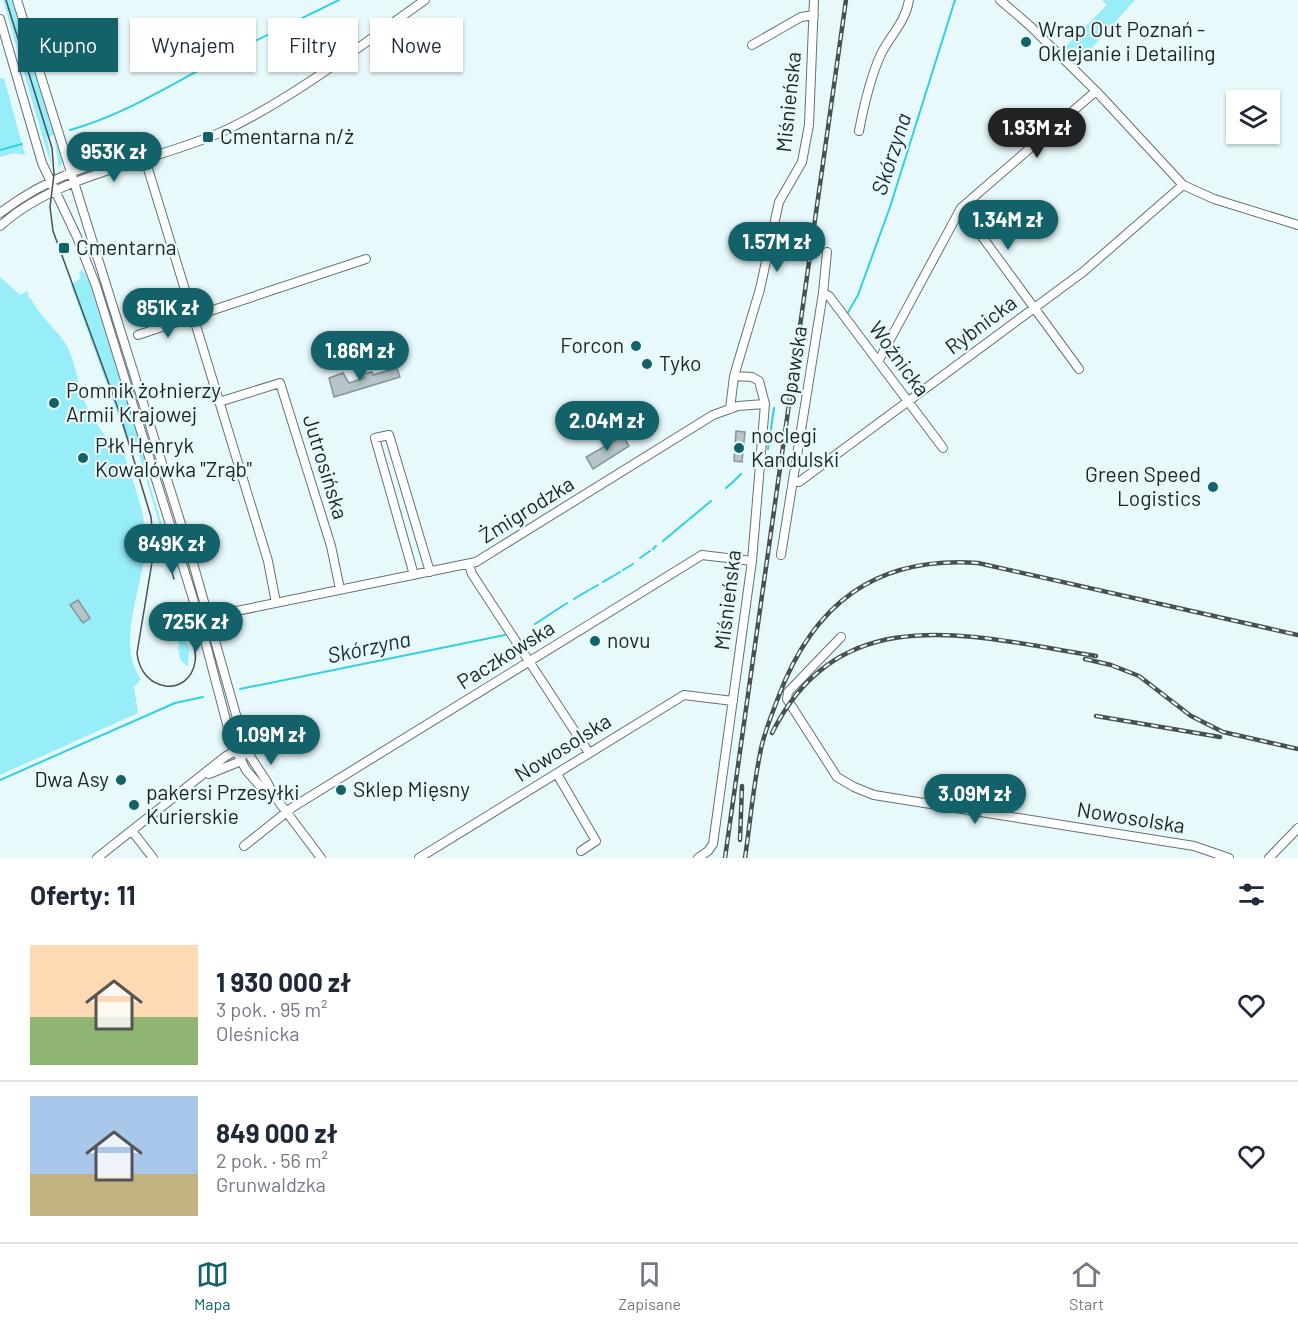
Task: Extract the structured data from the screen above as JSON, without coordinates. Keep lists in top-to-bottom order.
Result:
{
  "streets": {
    "street": [
      "Miśnieńska",
      "Rybnicka",
      "Woźnicka",
      "Opawska",
      "Jutrosińska",
      "Żmigrodzka",
      "Paczkowska",
      "Nowosolska"
    ]
  },
  "crossings": [
    ["Miśnieńska", "Żmigrodzka"],
    ["Miśnieńska", "Paczkowska"],
    ["Miśnieńska", "Nowosolska"],
    ["Rybnicka", "Woźnicka"],
    ["Rybnicka", "Opawska"],
    ["Woźnicka", "Opawska"],
    ["Jutrosińska", "Żmigrodzka"]
  ],
  "water": ["Skórzyna"],
  "places": {
    "other": [
      "Wrap Out Poznań - Oklejanie i Detailing",
      "Forcon",
      "Tyko",
      "Pomnik żołnierzy Armii Krajowej",
      "noclegi Kandulski",
      "Płk Henryk Kowalówka \"Zrąb\"",
      "Green Speed Logistics",
      "novu",
      "Dwa Asy",
      "Sklep Mięsny",
      "pakersi Przesyłki Kurierskie"
    ],
    "transit": ["Cmentarna n/ż", "Cmentarna"]
  },
  "page": {
    "chip": [
      "Kupno",
      "Wynajem",
      "Filtry",
      "Nowe"
    ],
    "price": [
      "1.93M zł",
      "953K zł",
      "1.34M zł",
      "1.57M zł",
      "851K zł",
      "1.86M zł",
      "2.04M zł",
      "849K zł",
      "725K zł",
      "1.09M zł",
      "3.09M zł"
    ],
    "heading": "Oferty: 11",
    "list": [
      {
        "name": "1 930 000 zł",
        "note": "3 pok. · 95 m² · Oleśnicka"
      },
      {
        "name": "849 000 zł",
        "note": "2 pok. · 56 m² · Grunwaldzka"
      }
    ],
    "tabs": ["Mapa", "Zapisane", "Start"]
  }
}
